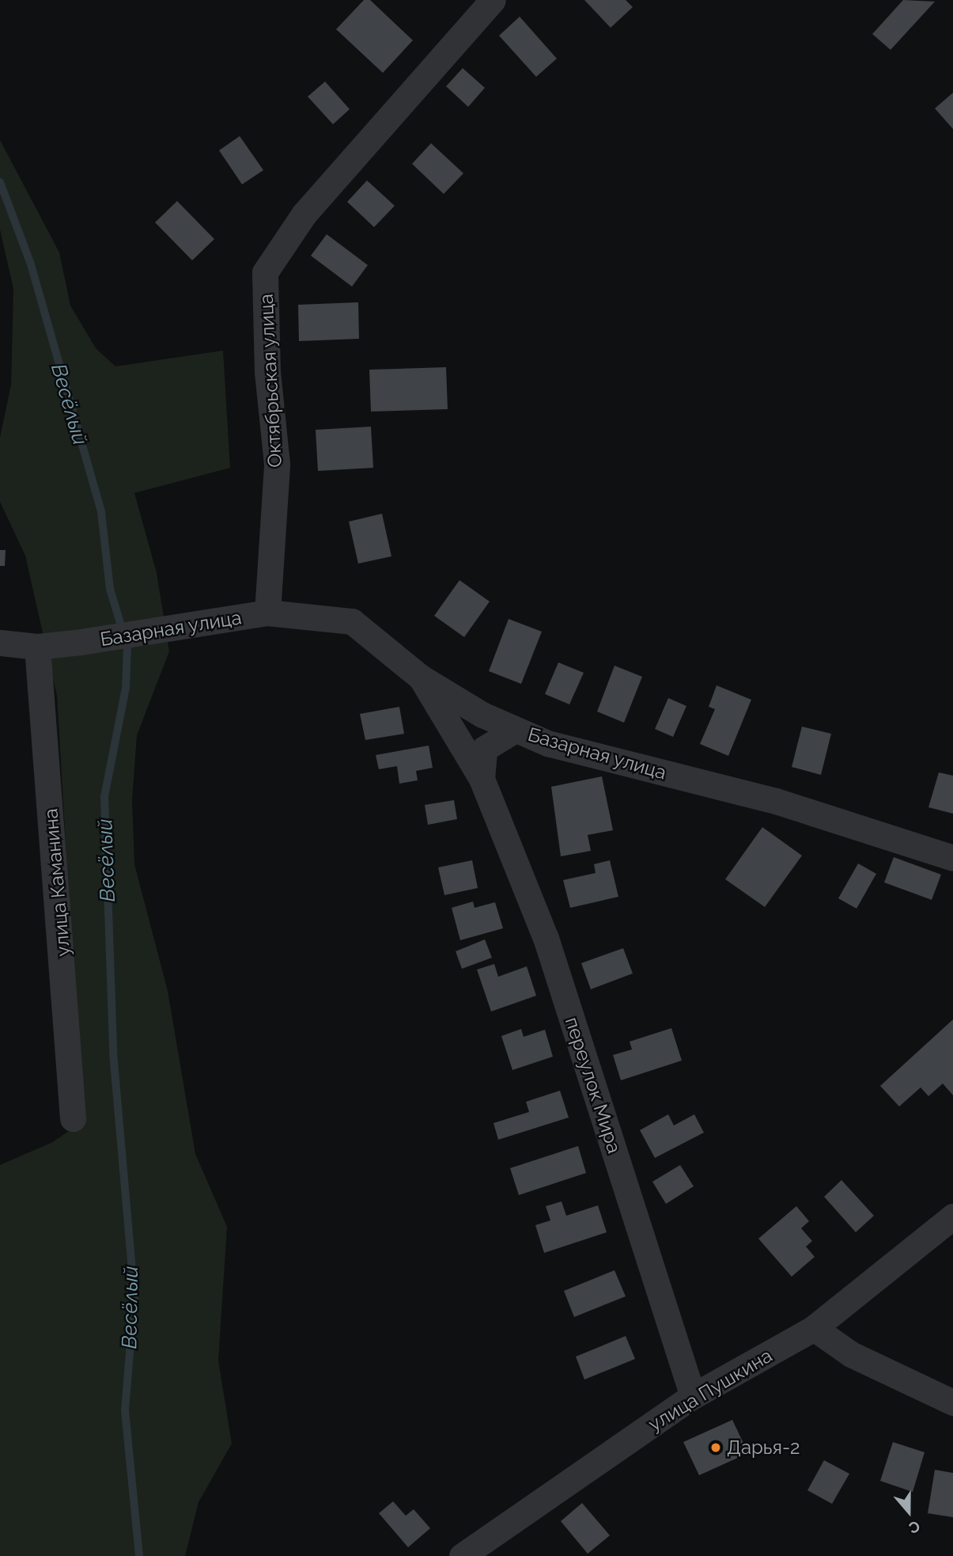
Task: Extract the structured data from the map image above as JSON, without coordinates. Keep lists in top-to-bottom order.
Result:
{
  "streets": {
    "street": [
      "Октябрьская улица",
      "Базарная улица",
      "улица Каманина",
      "переулок Мира",
      "улица Пушкина"
    ]
  },
  "crossings": [
    ["Октябрьская улица", "Базарная улица"],
    ["Базарная улица", "улица Каманина"],
    ["Базарная улица", "переулок Мира"],
    ["переулок Мира", "улица Пушкина"]
  ],
  "water": ["Весёлый"],
  "places": ["Дарья-2"],
  "north": "bottom"
}
